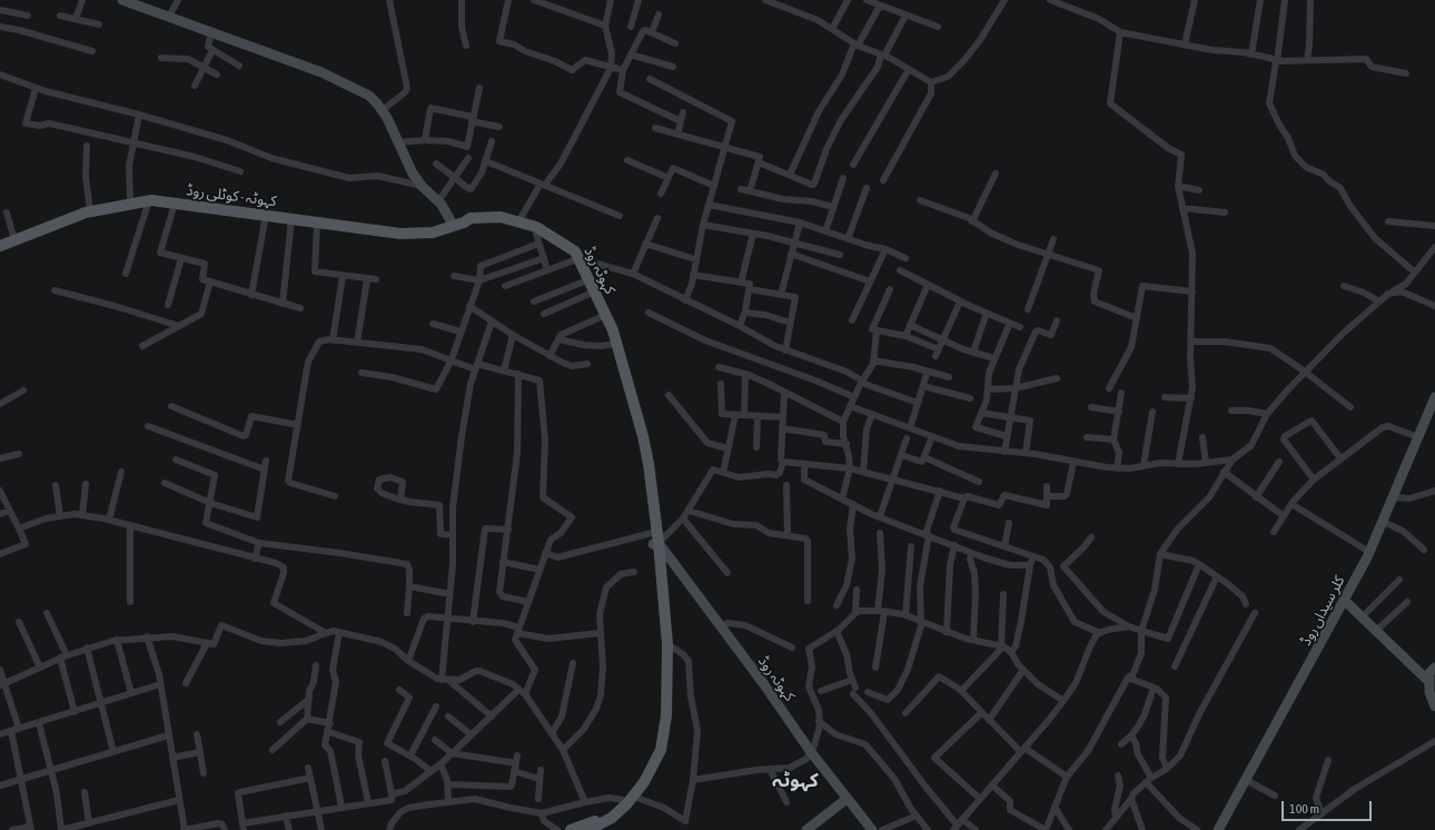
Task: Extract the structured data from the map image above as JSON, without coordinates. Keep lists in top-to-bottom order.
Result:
{
  "streets": {
    "main road": ["کہوٹہ - کوٹلی روڈ", "کہوٹہ روڈ", "کلر سیداں روڈ"]
  },
  "crossings": [
    ["کہوٹہ - کوٹلی روڈ", "کہوٹہ روڈ"]
  ],
  "districts": ["کہوٹہ"],
  "scale_bar": "100 m"
}
